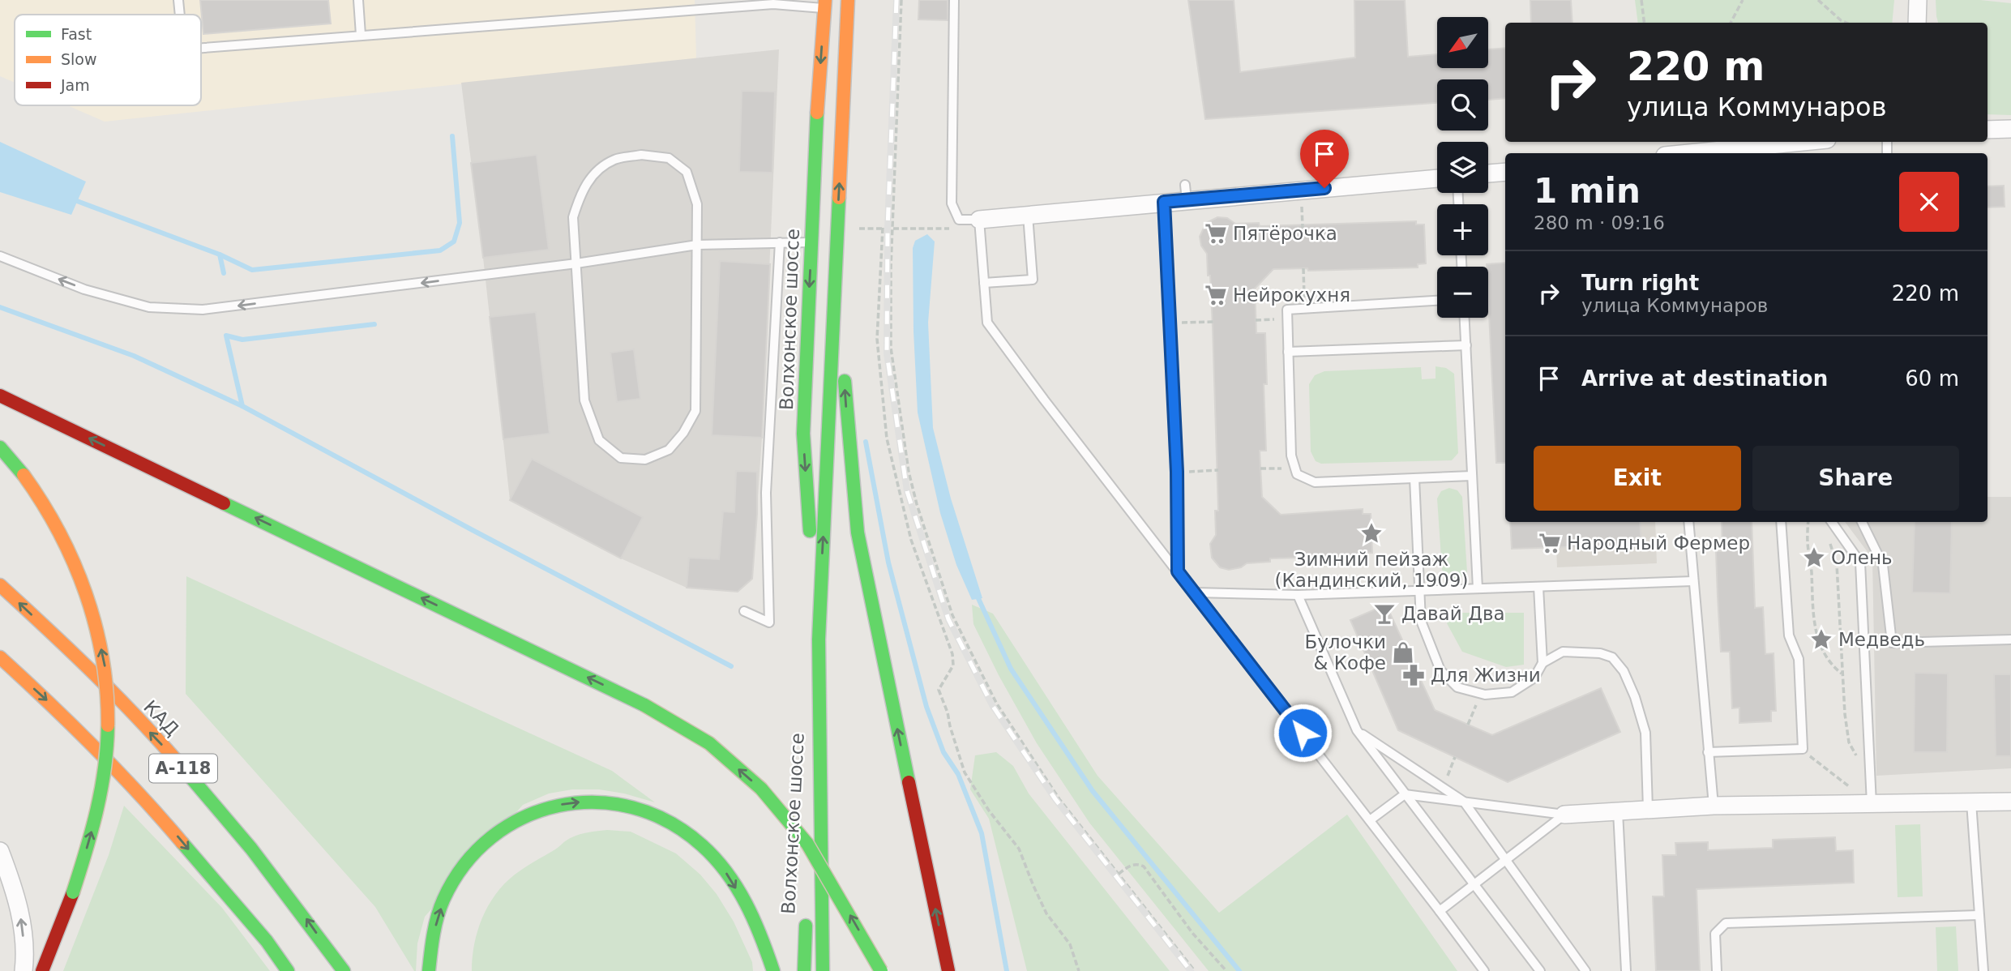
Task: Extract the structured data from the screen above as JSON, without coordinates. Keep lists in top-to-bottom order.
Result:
{
  "streets": {
    "main road": ["Волхонское шоссе", "КАД", "А-118"]
  },
  "places": {
    "supermarket": ["Пятёрочка", "Нейрокухня", "Народный Фермер"],
    "place": ["Зимний пейзаж (Кандинский, 1909)", "Олень", "Медведь"],
    "bar": ["Давай Два"],
    "shop": ["Булочки & Кофе"],
    "pharmacy": ["Для Жизни"]
  },
  "legend": ["Fast", "Slow", "Jam"],
  "north": "bottom left",
  "page": {
    "map_buttons": ["+", "−"],
    "turn": ["220 m", "улица Коммунаров"],
    "heading": ["1 min", "280 m · 09:16"],
    "list": [
      {
        "name": "Turn right",
        "note": "улица Коммунаров",
        "value": "220 m"
      },
      {
        "name": "Arrive at destination",
        "value": "60 m"
      }
    ],
    "buttons": ["Exit", "Share"]
  }
}
